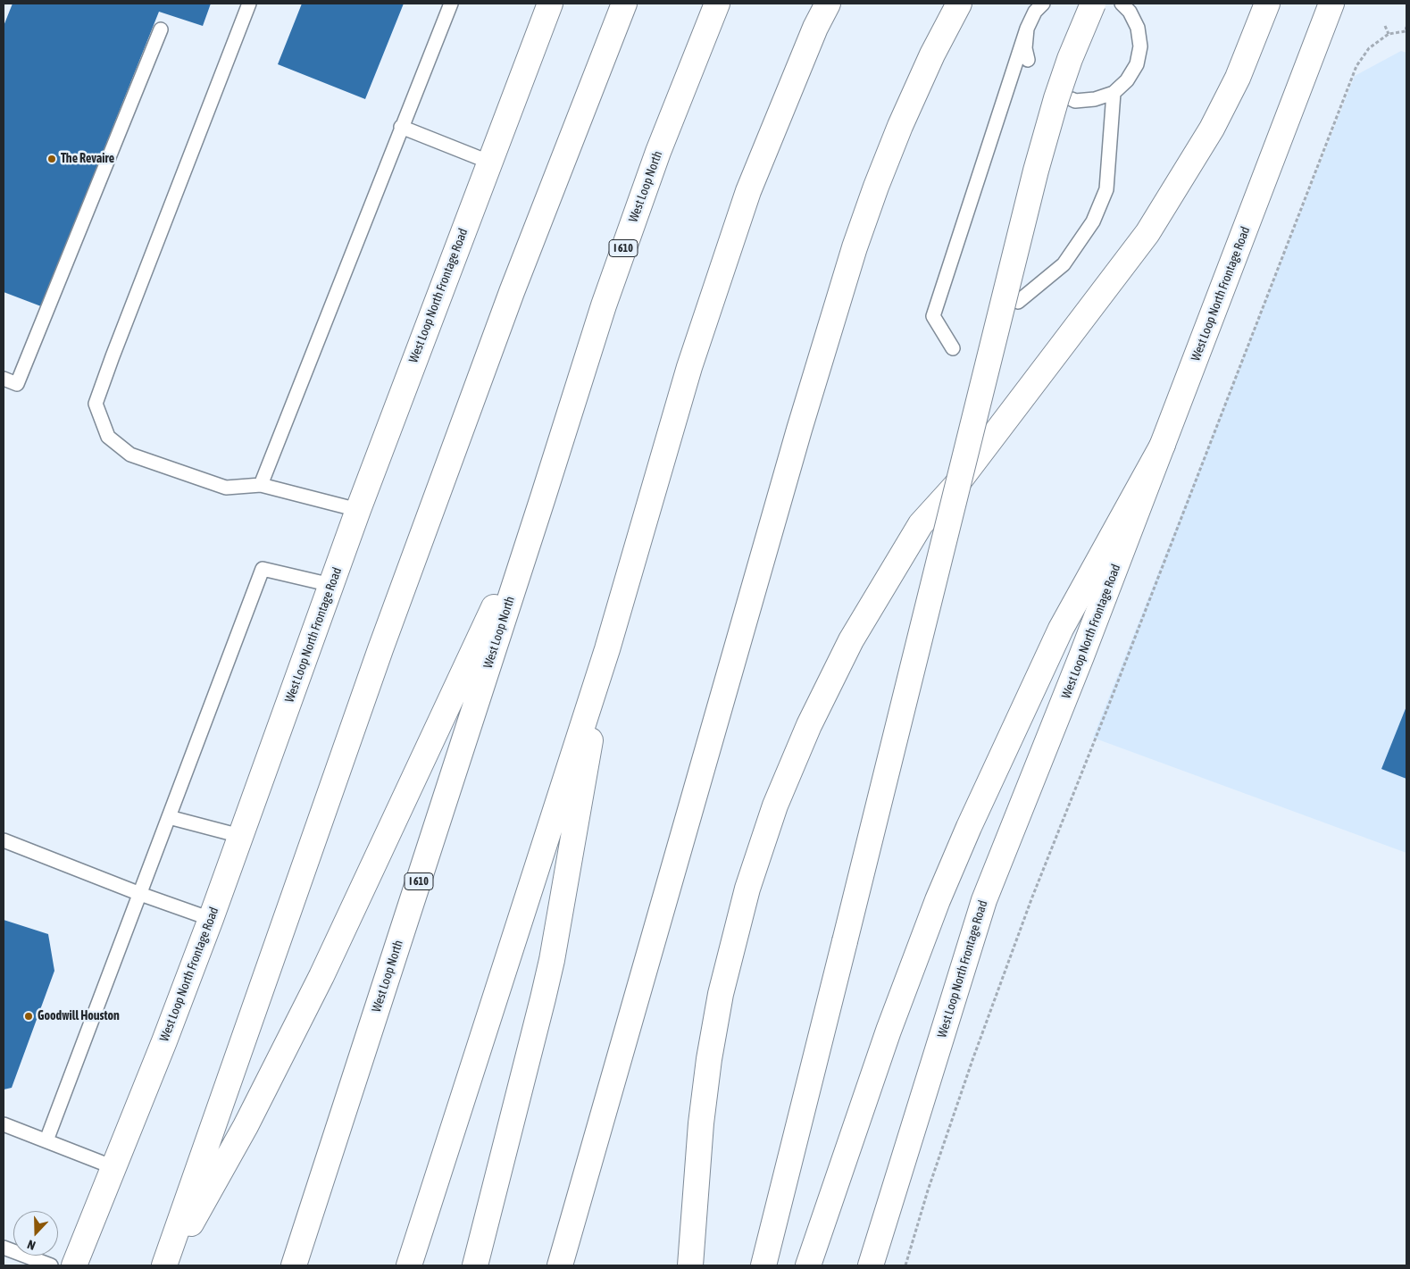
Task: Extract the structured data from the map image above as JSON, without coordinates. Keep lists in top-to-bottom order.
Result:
{
  "streets": {
    "main road": ["West Loop North", "I 610", "West Loop North Frontage Road"]
  },
  "places": ["The Revaire", "Goodwill Houston"],
  "north": "bottom"
}
